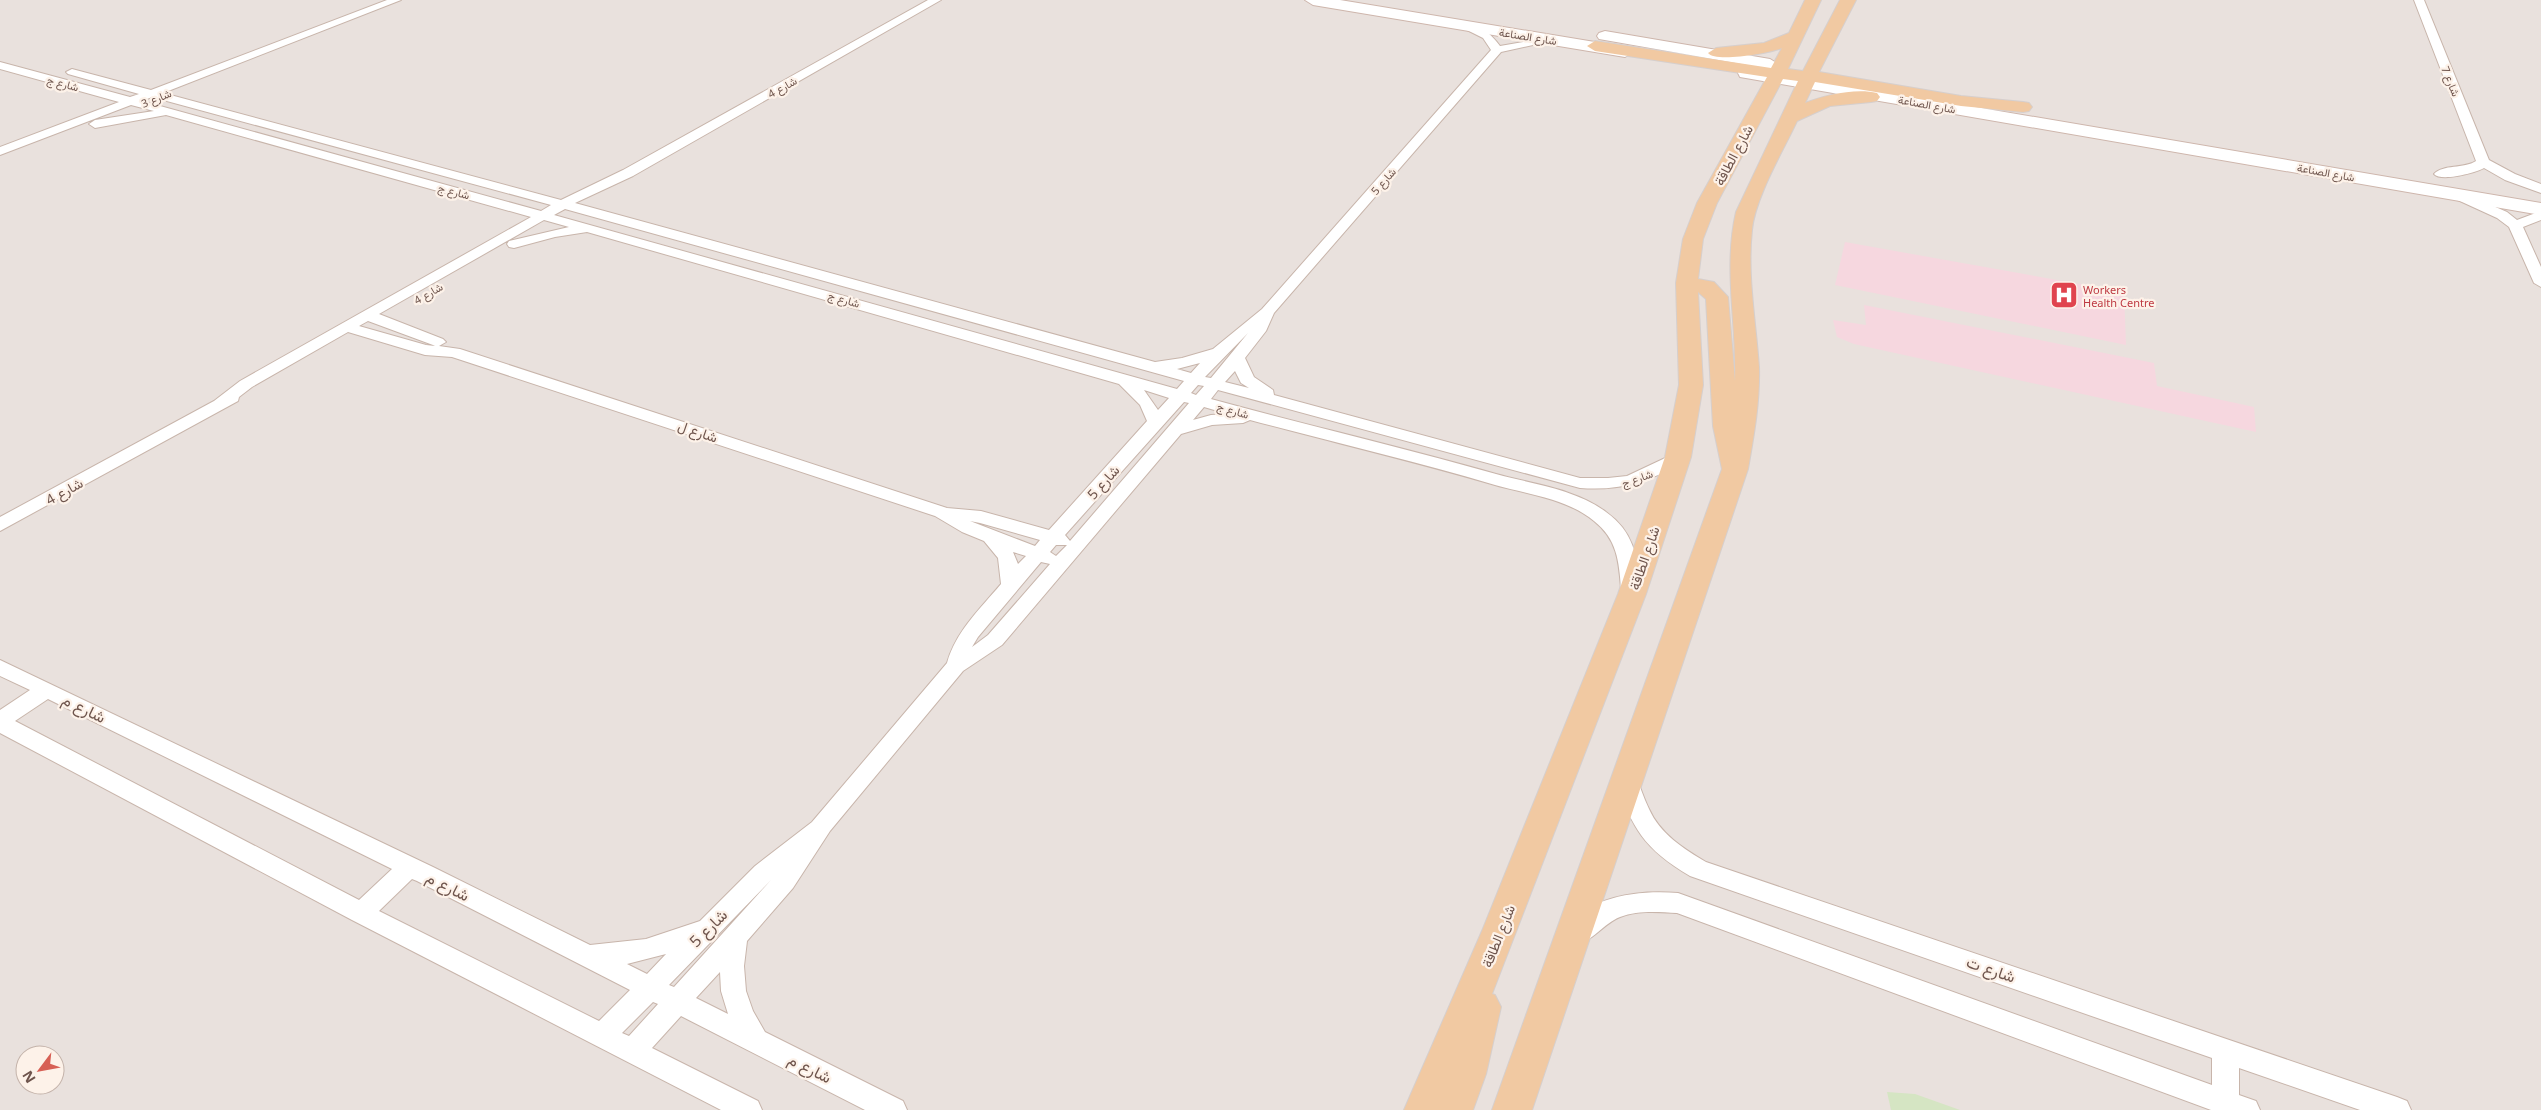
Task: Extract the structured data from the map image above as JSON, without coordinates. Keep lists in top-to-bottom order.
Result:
{
  "streets": {
    "main road": ["شارع الطاقة"],
    "street": [
      "شارع الصناعة",
      "شارع 7",
      "شارع ج",
      "شارع 4",
      "شارع 3",
      "شارع 5",
      "شارع ل",
      "شارع م",
      "شارع ت"
    ]
  },
  "crossings": [
    ["شارع الصناعة", "شارع الطاقة"],
    ["شارع ج", "شارع 4"],
    ["شارع ج", "شارع 3"],
    ["شارع ج", "شارع الطاقة"],
    ["شارع ج", "شارع 5"],
    ["شارع 4", "شارع ل"],
    ["شارع الطاقة", "شارع ت"],
    ["شارع 5", "شارع ل"],
    ["شارع 5", "شارع م"]
  ],
  "places": {
    "hospital": ["Workers Health Centre"]
  },
  "north": "bottom left"
}
